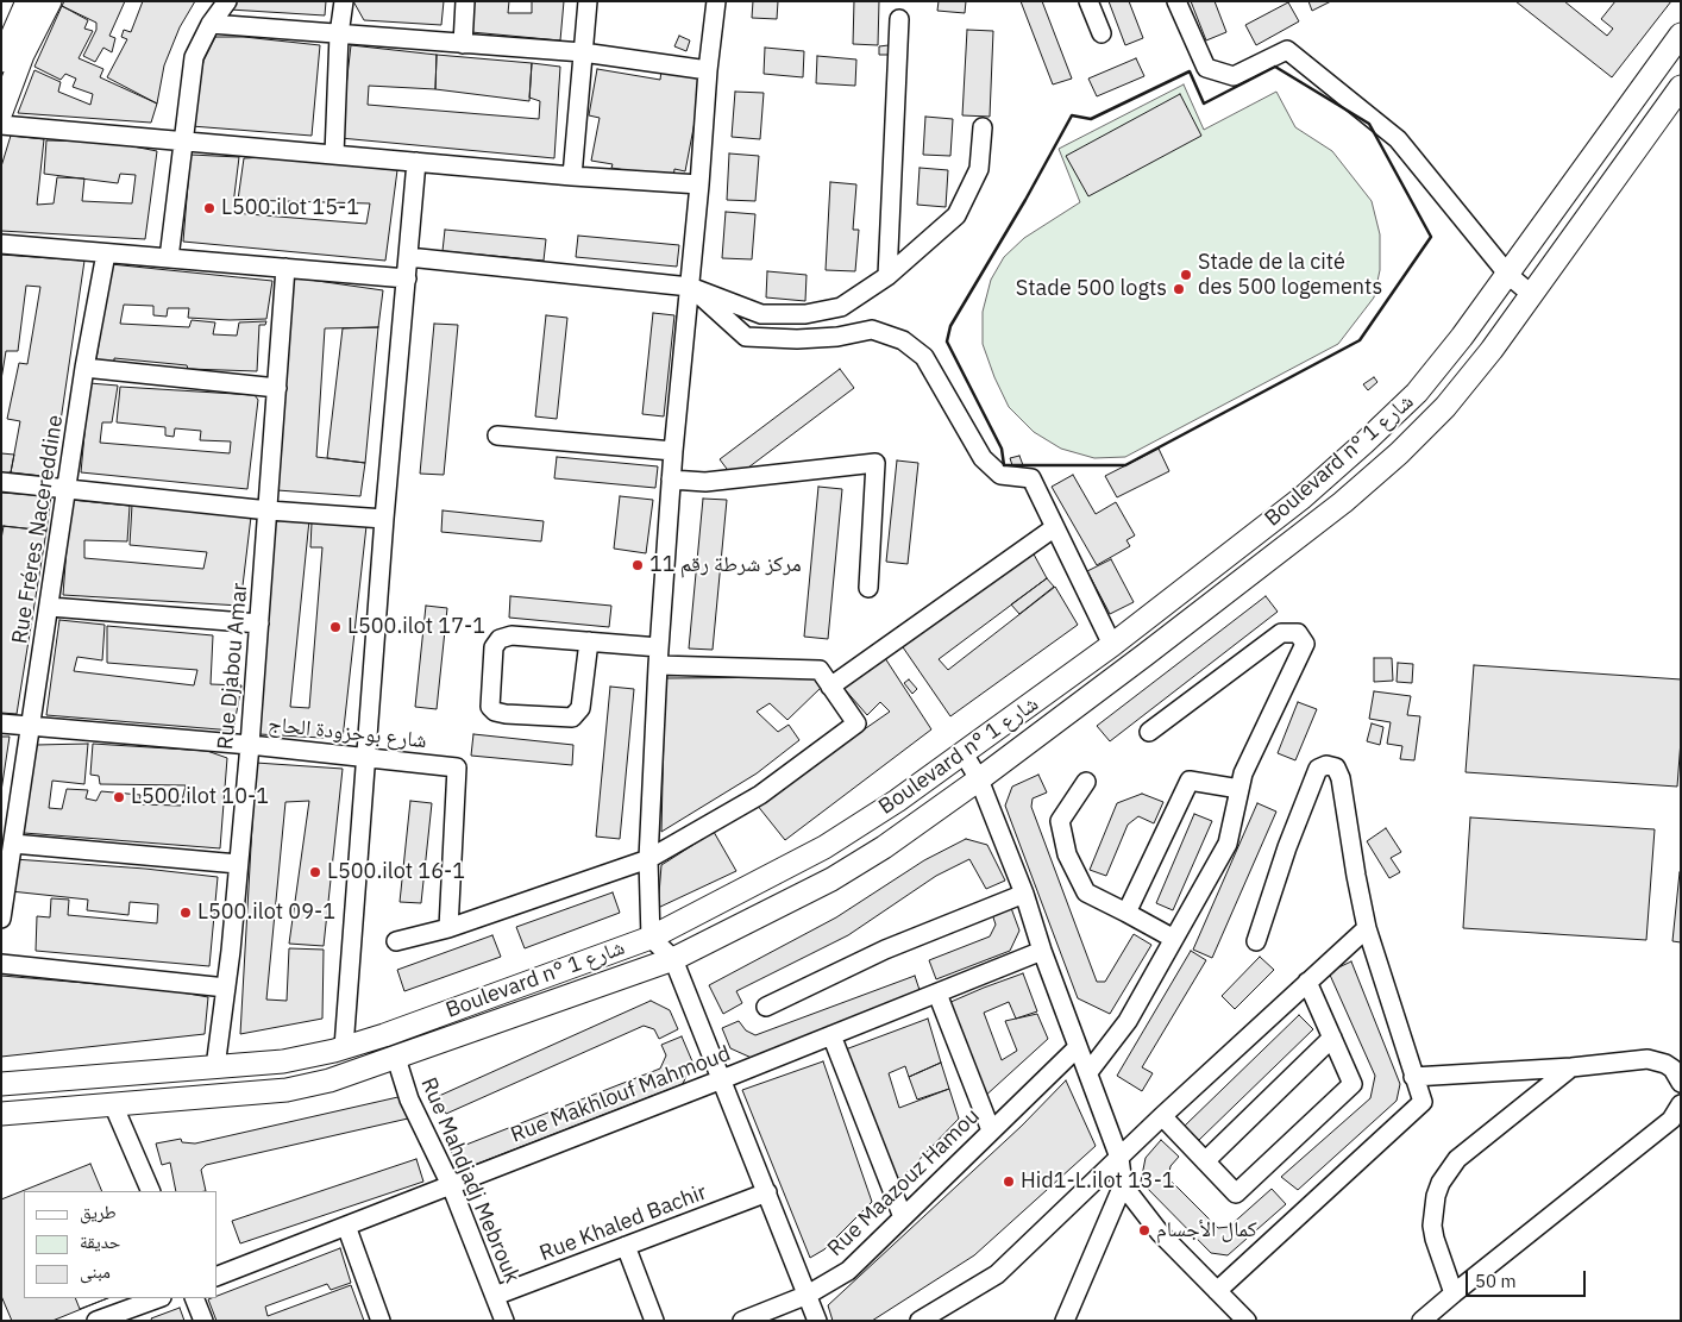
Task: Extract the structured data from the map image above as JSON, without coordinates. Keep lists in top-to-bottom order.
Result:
{
  "streets": {
    "main road": ["Boulevard n° شارع 1"],
    "street": [
      "Rue Fréres Nacereddine",
      "Rue Djabou Amar",
      "شارع بوحزودة الحاج",
      "Rue Makhlouf Mahmoud",
      "Rue Mahdjadj Mebrouk",
      "Rue Maazouz Hamou",
      "Rue Khaled Bachir"
    ]
  },
  "crossings": [
    ["Boulevard n° شارع 1", "Rue Djabou Amar"],
    ["Boulevard n° شارع 1", "Rue Mahdjadj Mebrouk"],
    ["Rue Fréres Nacereddine", "شارع بوحزودة الحاج"],
    ["Rue Djabou Amar", "شارع بوحزودة الحاج"],
    ["Rue Makhlouf Mahmoud", "Rue Mahdjadj Mebrouk"],
    ["Rue Mahdjadj Mebrouk", "Rue Khaled Bachir"]
  ],
  "places": [
    "L500.ilot 15-1",
    "Stade de la cité des 500 logements",
    "Stade 500 logts",
    "مركز شرطة رقم 11",
    "L500.ilot 17-1",
    "L500.ilot 10-1",
    "L500.ilot 16-1",
    "L500.ilot 09-1",
    "Hid1-L.ilot 13-1",
    "كمال الأجسام"
  ],
  "legend": ["طريق", "حديقة", "مبنى"],
  "scale_bar": "50 m"
}
